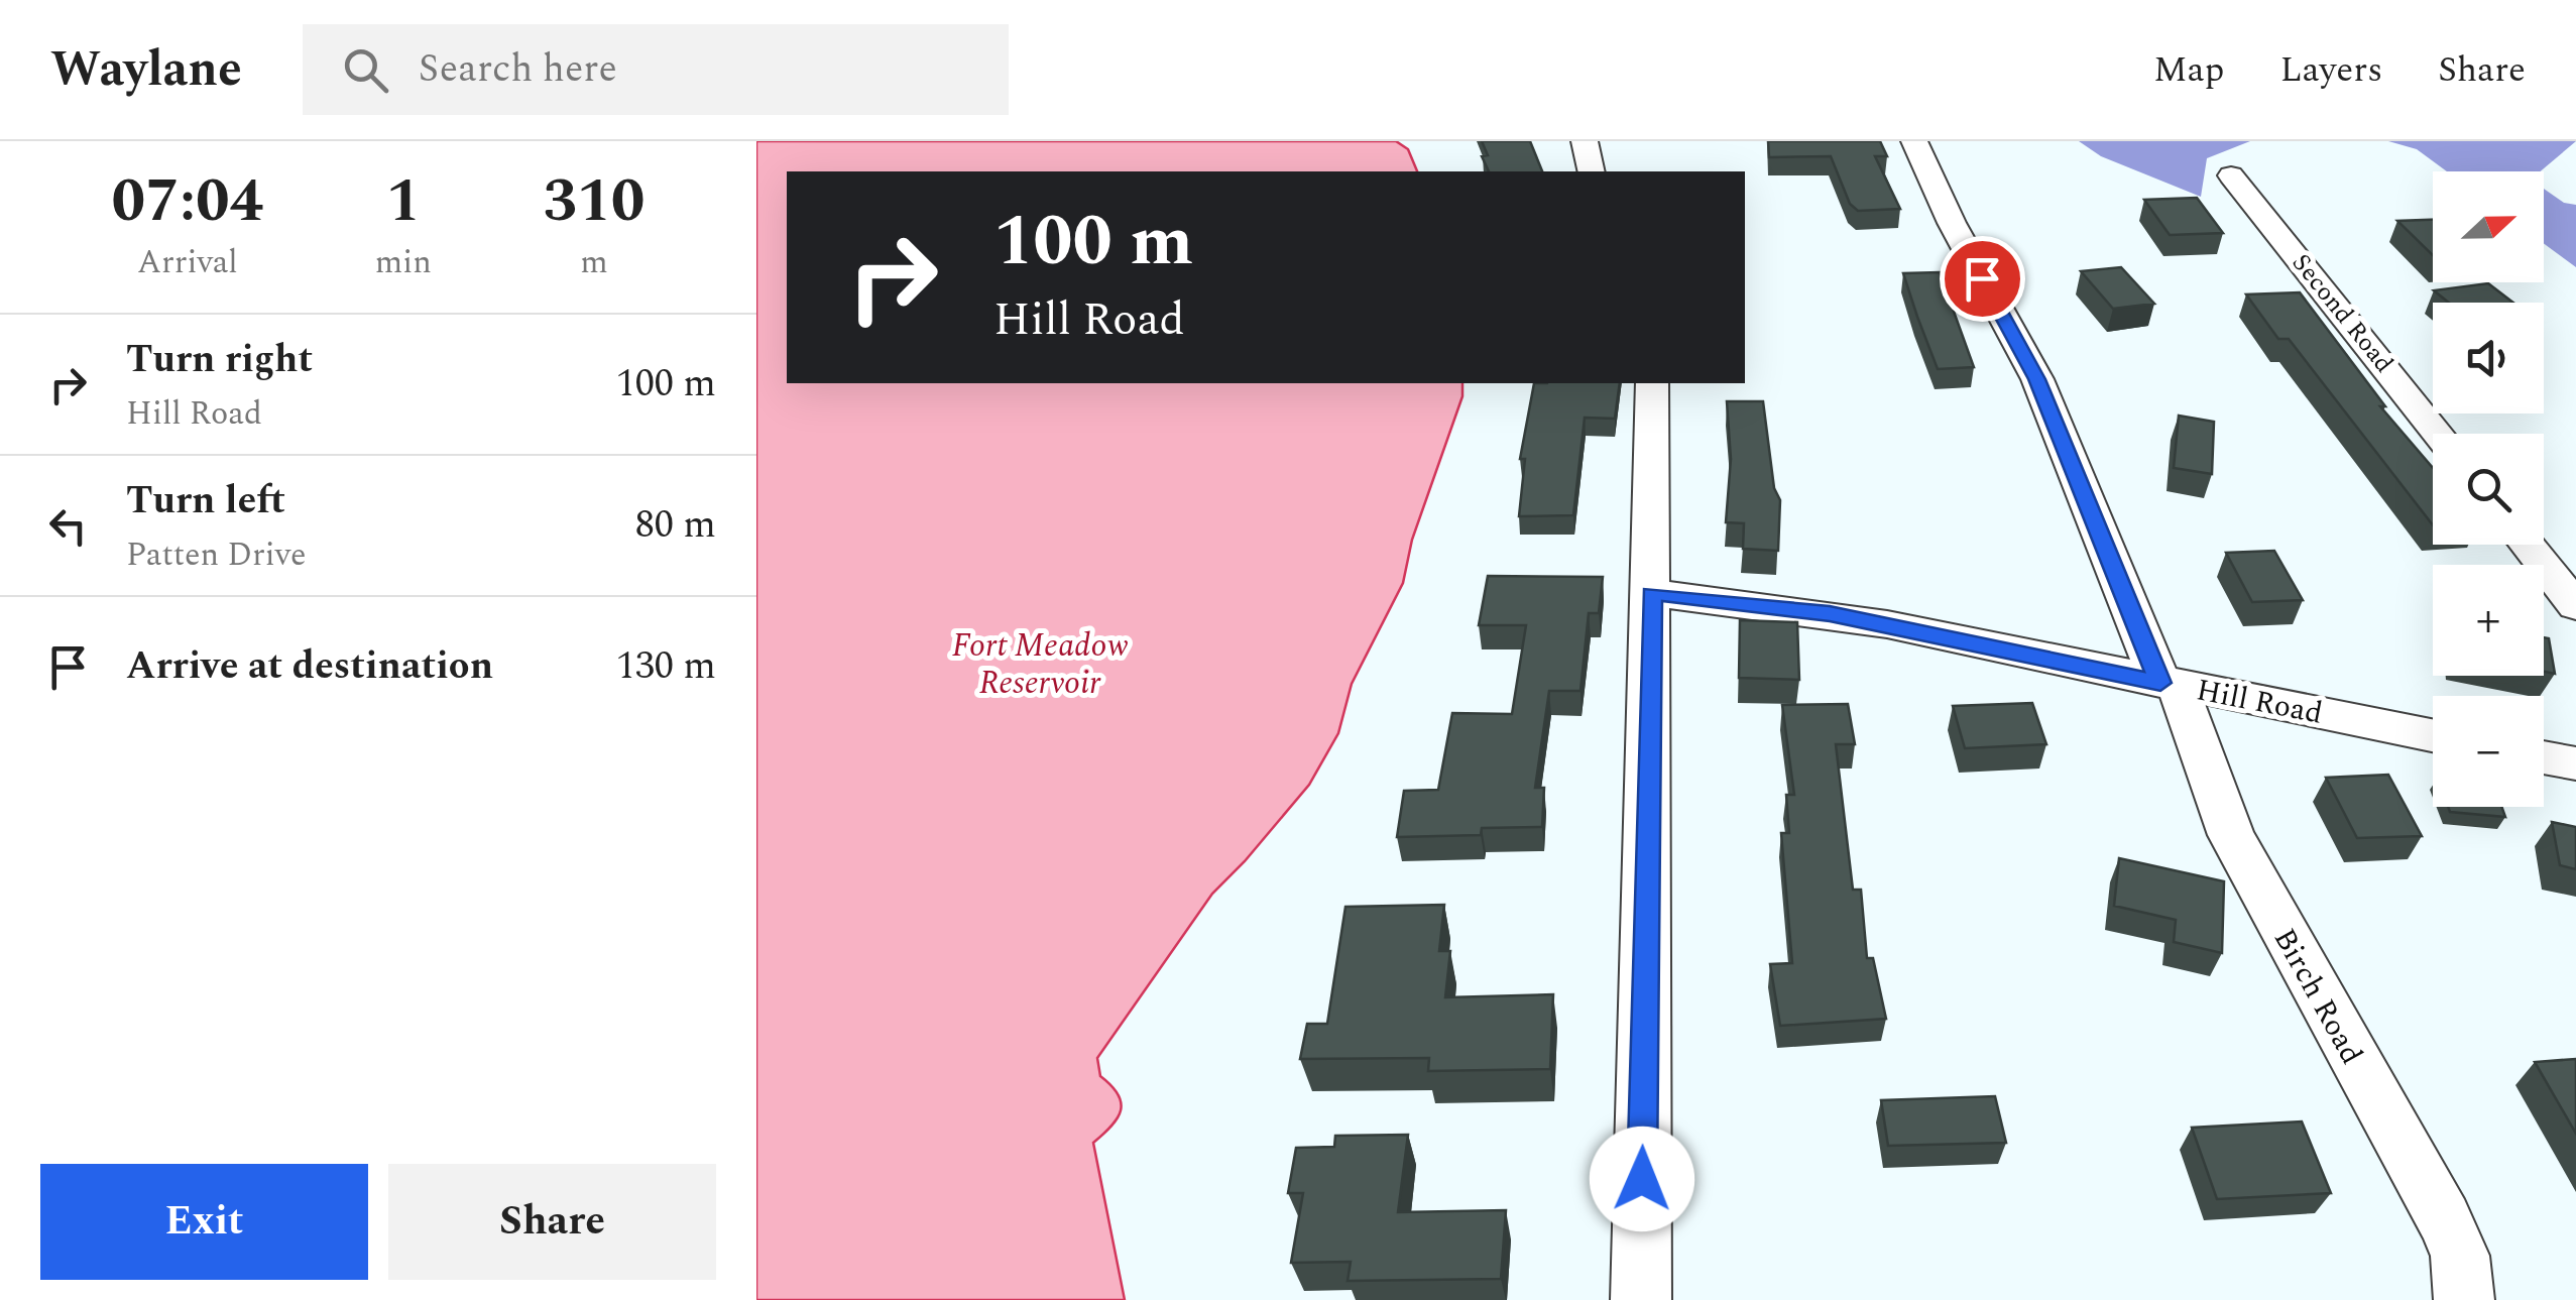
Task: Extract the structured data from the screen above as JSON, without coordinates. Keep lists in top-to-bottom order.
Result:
{
  "streets": {
    "street": ["Second Road", "Hill Road", "Birch Road"]
  },
  "crossings": [
    ["Hill Road", "Birch Road"]
  ],
  "water": ["Fort Meadow Reservoir"],
  "north": "right",
  "page": {
    "header": "Waylane",
    "search": "Search here",
    "nav": ["Map", "Layers", "Share"],
    "eta": [
      "07:04",
      "Arrival",
      "1",
      "min",
      "310",
      "m"
    ],
    "map_buttons": ["+", "−"],
    "turn": ["100 m", "Hill Road"],
    "list": [
      {
        "name": "Turn right",
        "note": "Hill Road",
        "value": "100 m"
      },
      {
        "name": "Turn left",
        "note": "Patten Drive",
        "value": "80 m"
      },
      {
        "name": "Arrive at destination",
        "value": "130 m"
      }
    ],
    "buttons": ["Exit", "Share"]
  }
}
